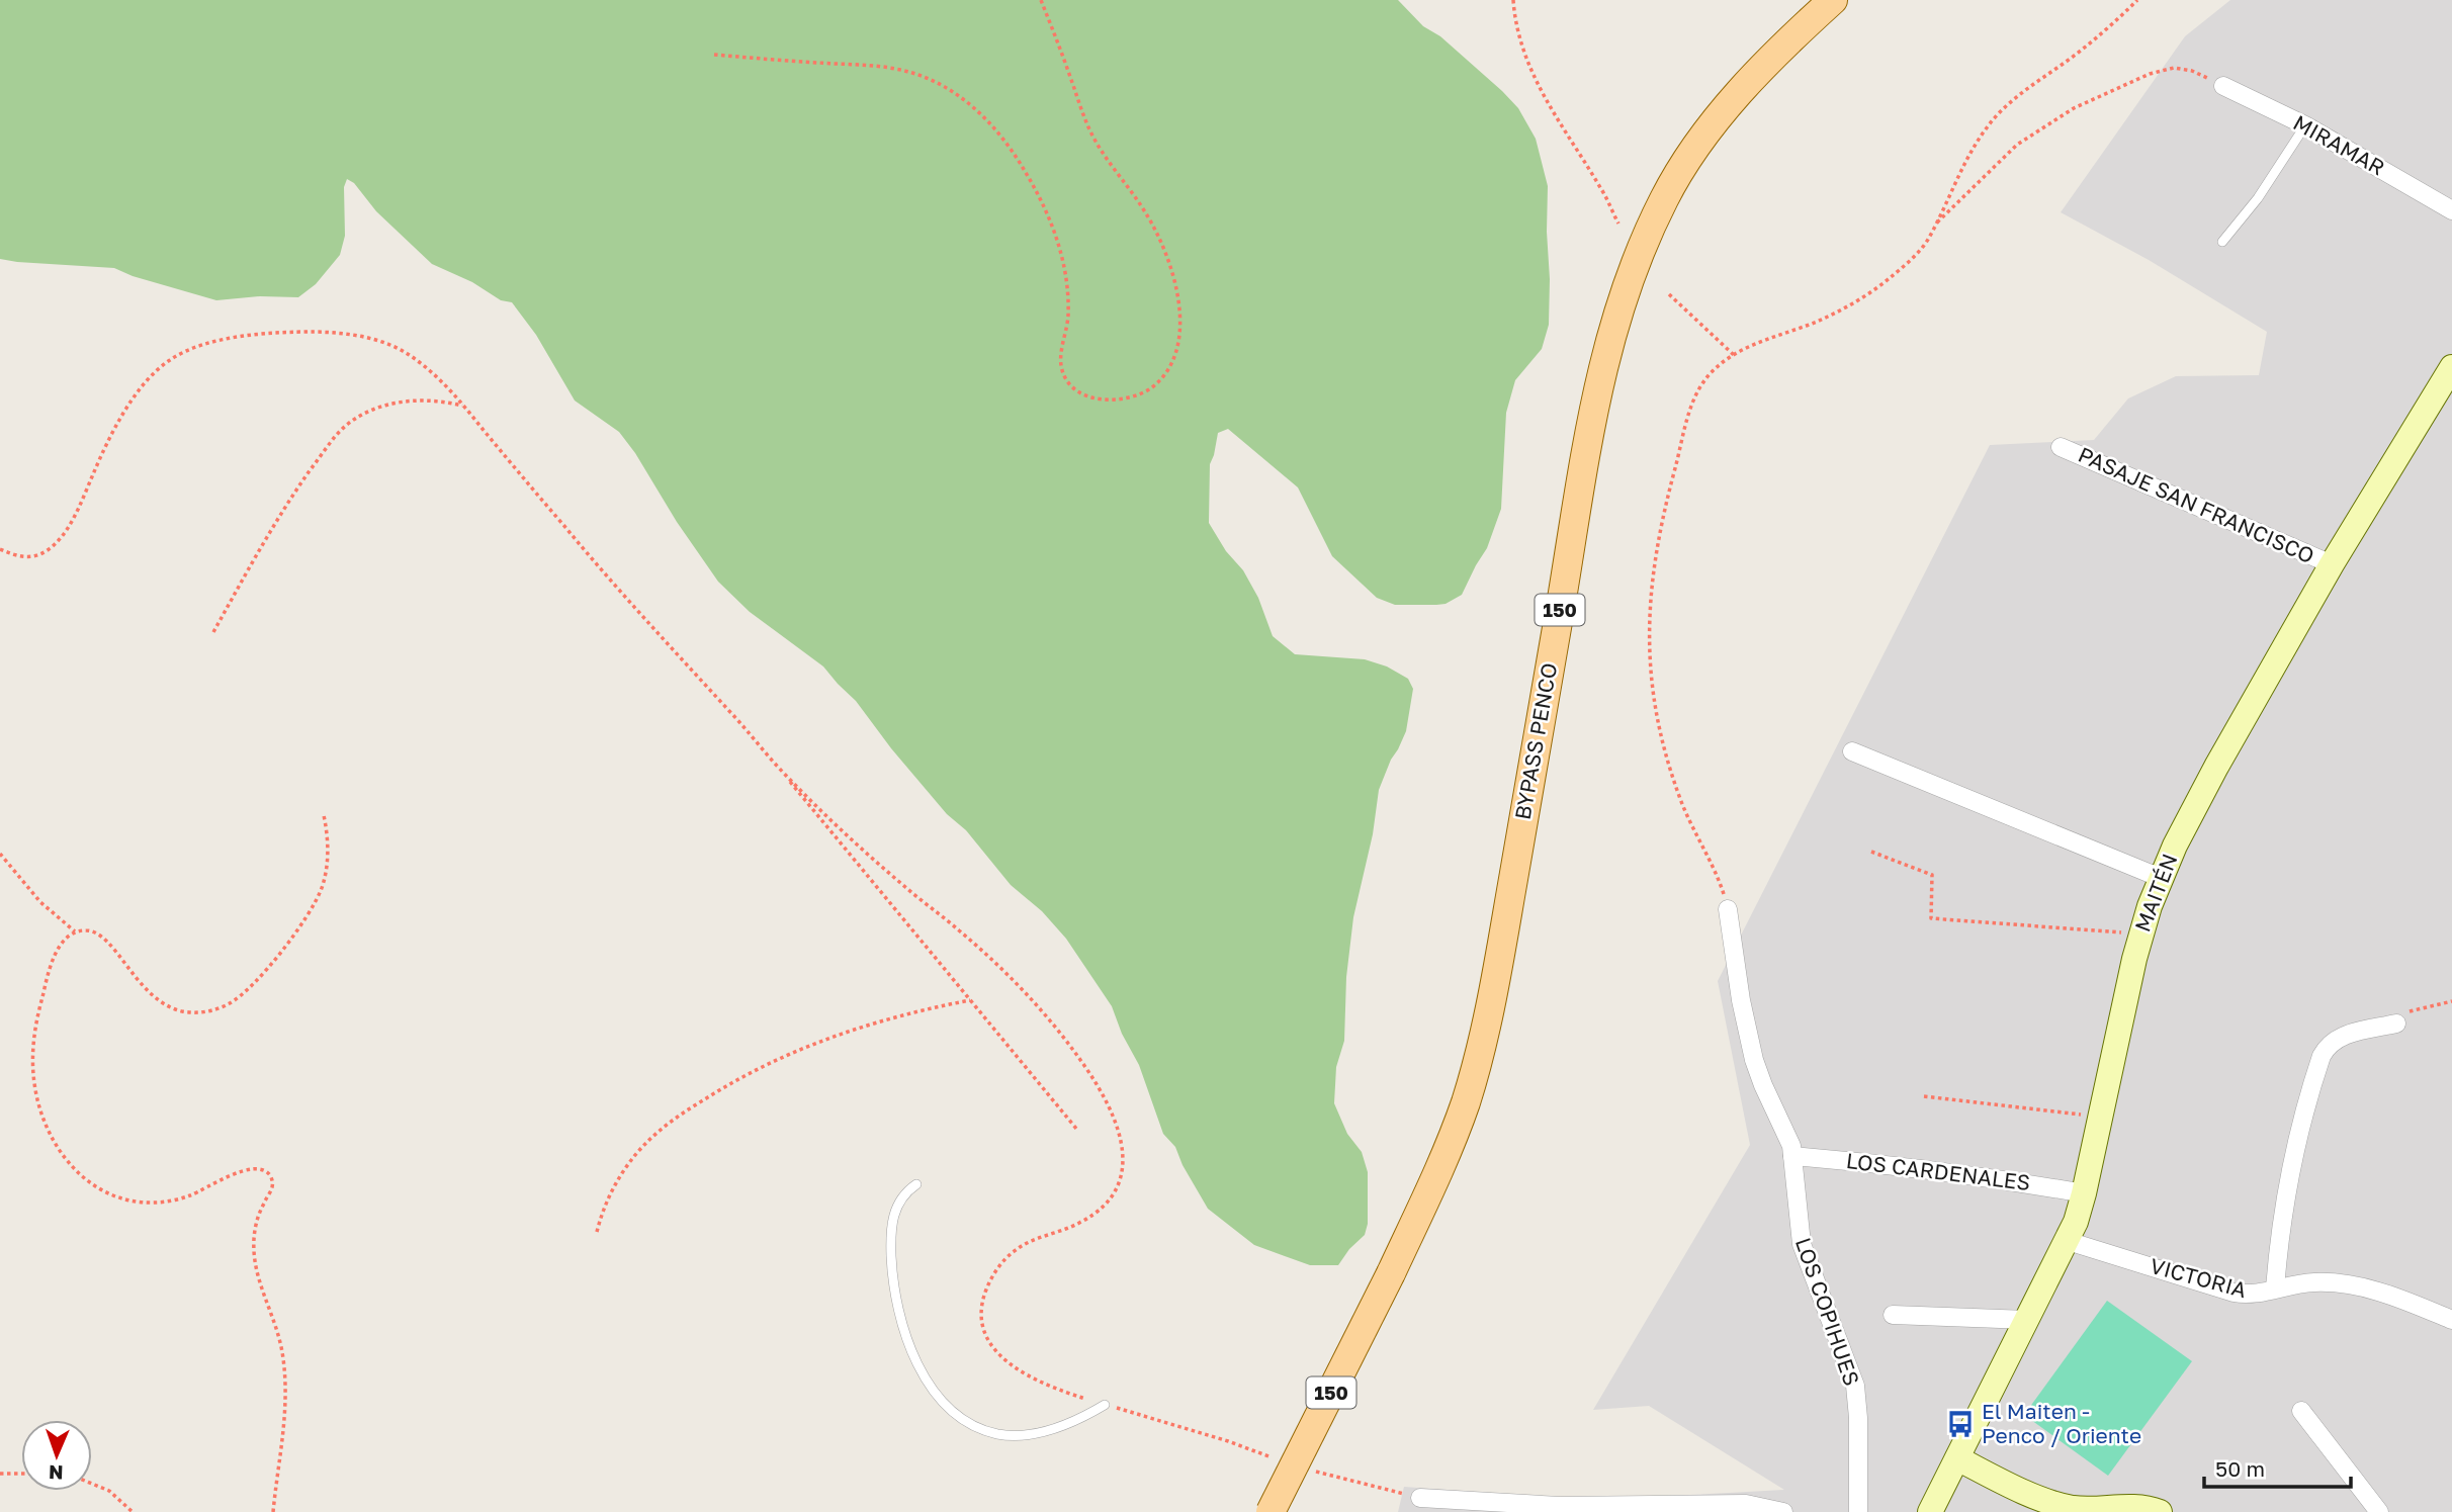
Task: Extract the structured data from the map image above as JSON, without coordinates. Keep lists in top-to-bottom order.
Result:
{
  "streets": {
    "main road": ["150", "BYPASS PENCO", "MAITÉN"],
    "street": [
      "MIRAMAR",
      "PASAJE SAN FRANCISCO",
      "LOS CARDENALES",
      "VICTORIA",
      "LOS COPIHUES"
    ]
  },
  "crossings": [
    ["PASAJE SAN FRANCISCO", "MAITÉN"],
    ["MAITÉN", "LOS CARDENALES"],
    ["MAITÉN", "VICTORIA"],
    ["LOS CARDENALES", "LOS COPIHUES"]
  ],
  "places": {
    "bus stop": ["El Maiten - Penco / Oriente"]
  },
  "scale_bar": "50 m",
  "north": "bottom"
}
